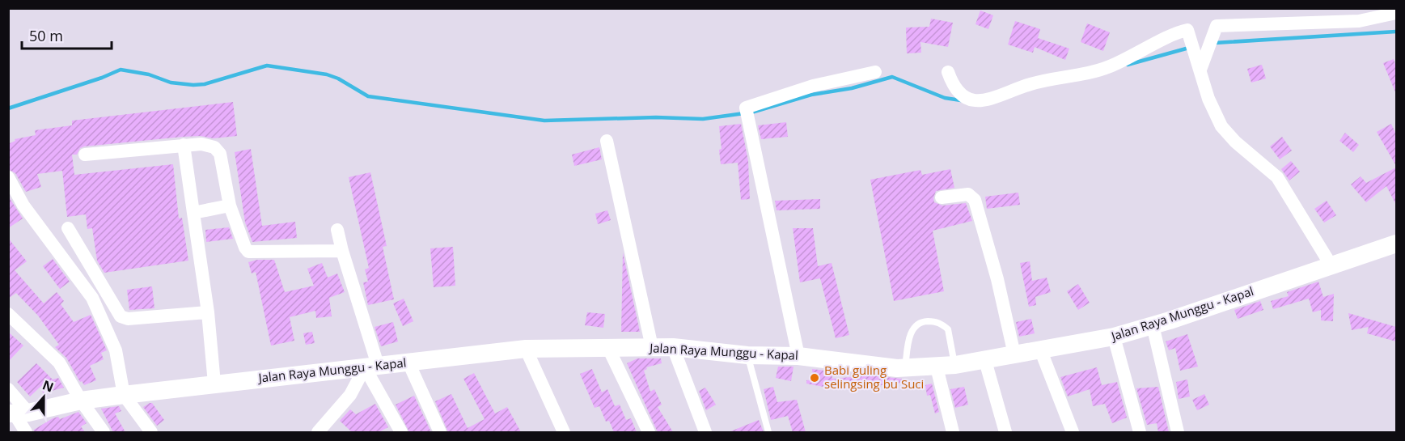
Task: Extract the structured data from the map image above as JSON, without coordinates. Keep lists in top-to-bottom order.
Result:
{
  "streets": {
    "street": ["Jalan Raya Munggu - Kapal"]
  },
  "places": ["Babi guling selingsing bu Suci"],
  "scale_bar": "50 m",
  "north": "top"
}
